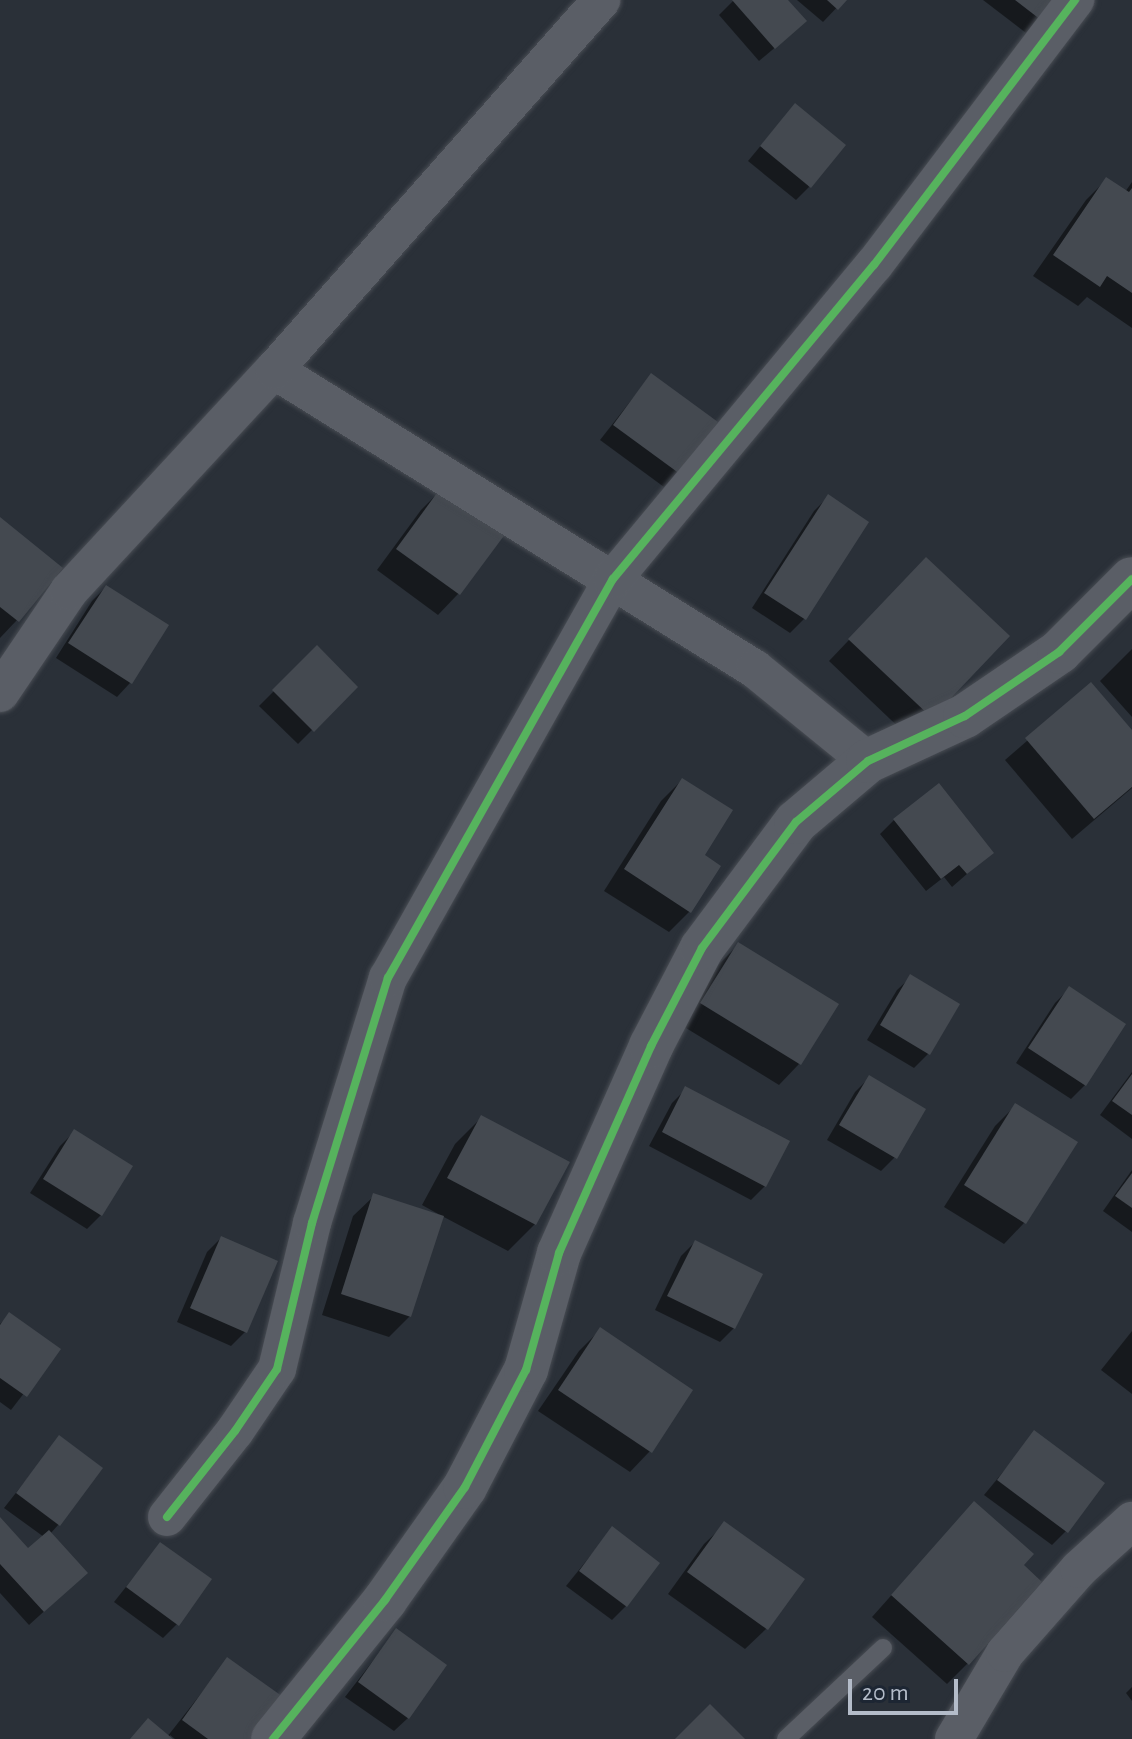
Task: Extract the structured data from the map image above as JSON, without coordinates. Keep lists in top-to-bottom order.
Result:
{
  "scale_bar": "20 m"
}
